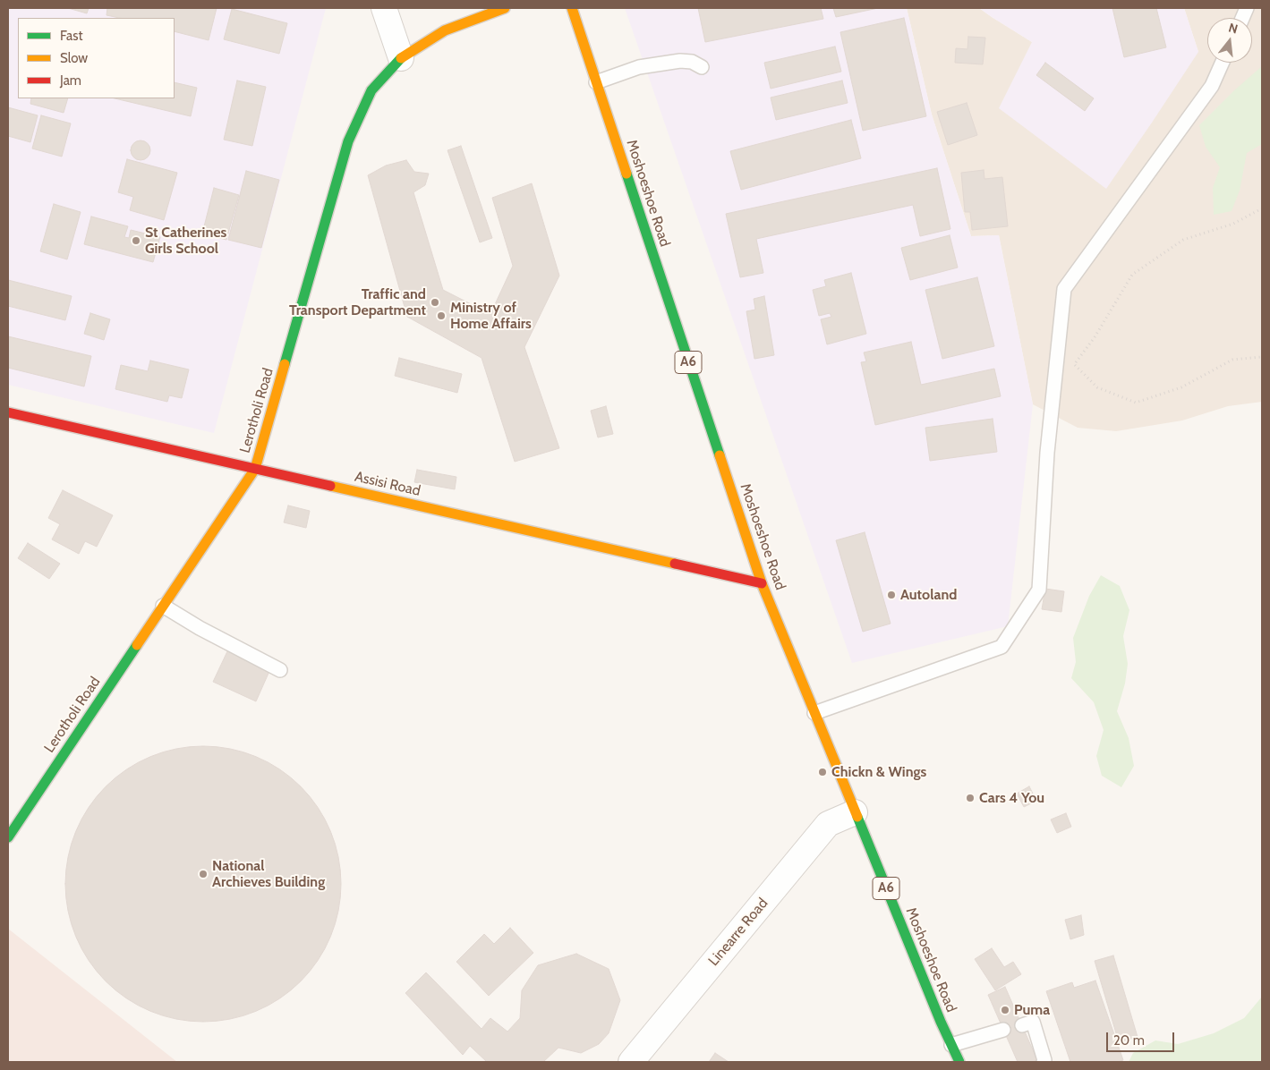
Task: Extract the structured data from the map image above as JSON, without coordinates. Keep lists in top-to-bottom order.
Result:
{
  "streets": {
    "street": [
      "Moshoeshoe Road",
      "A6",
      "Lerotholi Road",
      "Assisi Road",
      "Linearre Road"
    ]
  },
  "crossings": [
    ["Moshoeshoe Road", "Assisi Road"],
    ["Moshoeshoe Road", "Linearre Road"],
    ["Lerotholi Road", "Assisi Road"]
  ],
  "places": [
    "St Catherines Girls School",
    "Traffic and Transport Department",
    "Ministry of Home Affairs",
    "Autoland",
    "Chickn & Wings",
    "Cars 4 You",
    "National Archieves Building",
    "Puma"
  ],
  "legend": ["Fast", "Slow", "Jam"],
  "scale_bar": "20 m",
  "north": "top"
}
